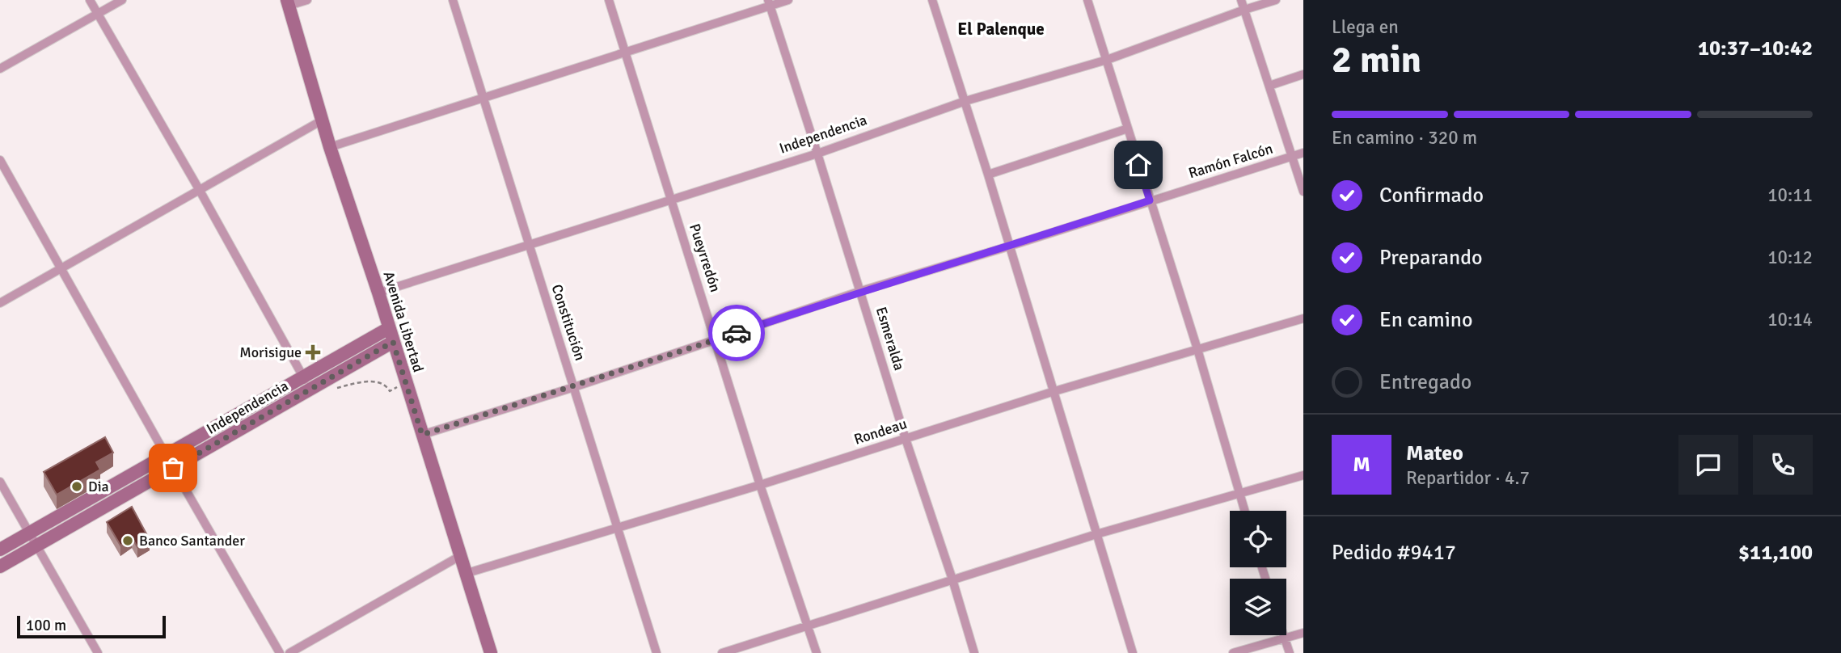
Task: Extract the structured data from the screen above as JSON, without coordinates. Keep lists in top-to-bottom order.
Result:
{
  "streets": {
    "street": [
      "Independencia",
      "Ramón Falcón",
      "Pueyrredón",
      "Avenida Libertad",
      "Constitución",
      "Esmeralda",
      "Rondeau"
    ]
  },
  "crossings": [
    ["Independencia", "Pueyrredón"],
    ["Independencia", "Avenida Libertad"],
    ["Independencia", "Constitución"],
    ["Independencia", "Esmeralda"],
    ["Ramón Falcón", "Pueyrredón"],
    ["Ramón Falcón", "Avenida Libertad"],
    ["Ramón Falcón", "Constitución"],
    ["Ramón Falcón", "Esmeralda"],
    ["Pueyrredón", "Rondeau"],
    ["Avenida Libertad", "Rondeau"],
    ["Constitución", "Rondeau"],
    ["Esmeralda", "Rondeau"]
  ],
  "districts": ["El Palenque"],
  "places": {
    "health": ["Morisigue"],
    "other": ["Dia", "Banco Santander"]
  },
  "scale_bar": "100 m",
  "page": {
    "heading": ["2 min", "Llega en", "10:37–10:42"],
    "panel": [
      "Mateo",
      "Repartidor · 4.7",
      "Pedido #9417",
      "$11,100"
    ],
    "bar": "En camino · 320 m",
    "list": [
      ["Confirmado", "10:11"],
      ["Preparando", "10:12"],
      ["En camino", "10:14"],
      "Entregado"
    ],
    "round": "M",
    "scale": "100 m"
  }
}
